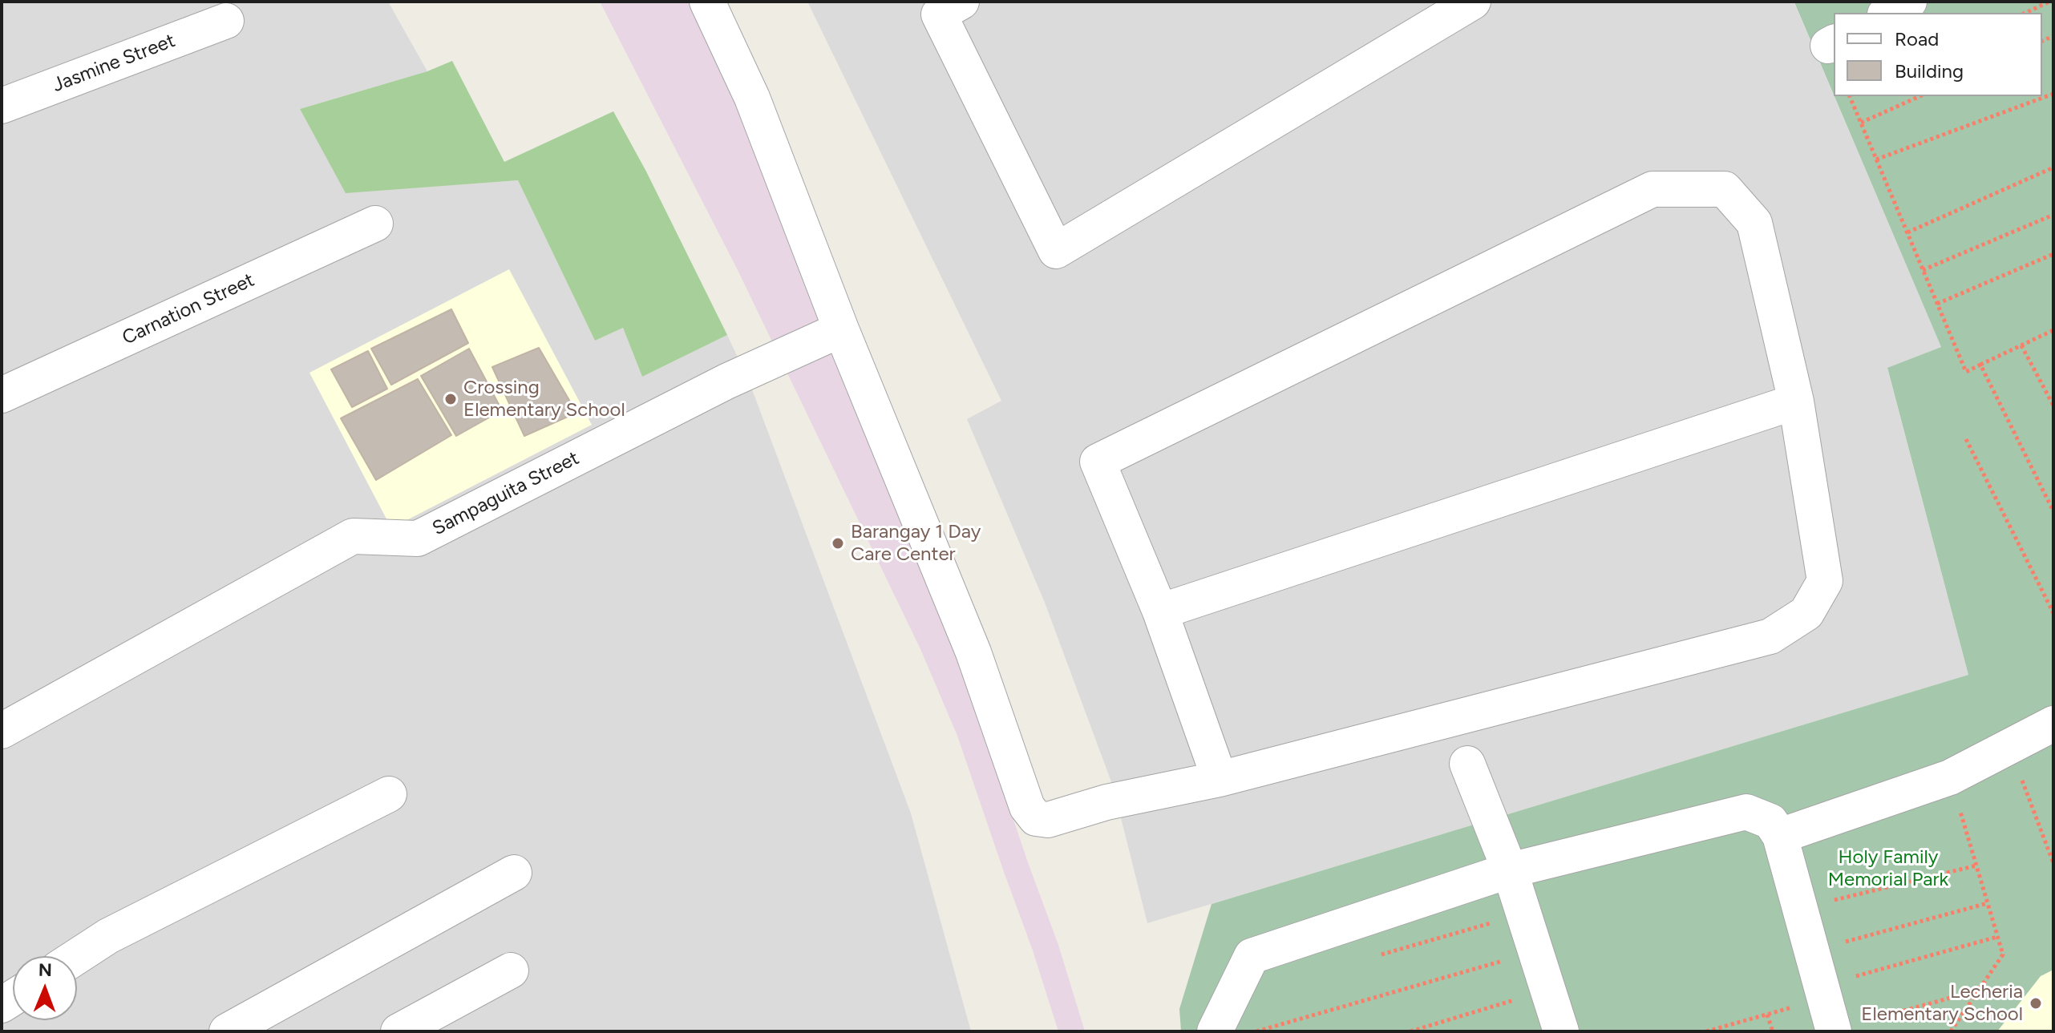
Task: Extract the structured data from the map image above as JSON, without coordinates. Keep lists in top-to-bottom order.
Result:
{
  "streets": {
    "street": ["Jasmine Street", "Carnation Street", "Sampaguita Street"]
  },
  "parks": ["Holy Family Memorial Park"],
  "places": ["Crossing Elementary School", "Barangay 1 Day Care Center", "Lecheria Elementary School"],
  "legend": ["Road", "Building"],
  "north": "top"
}
